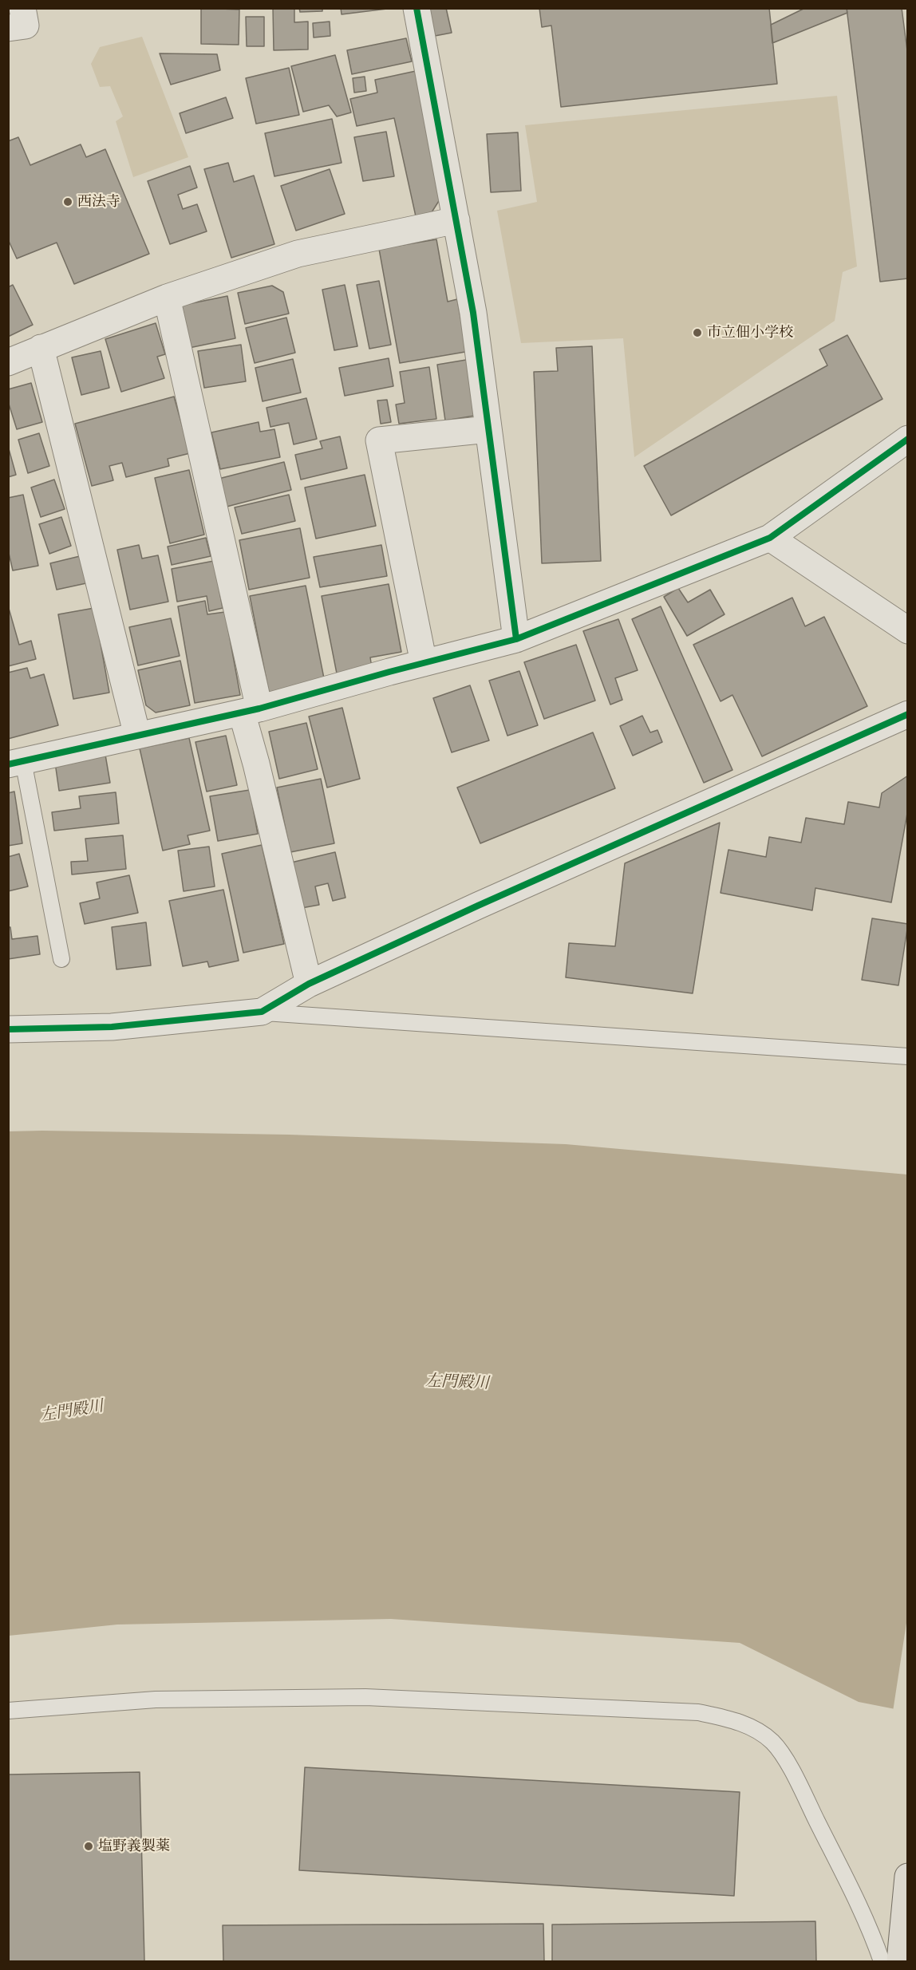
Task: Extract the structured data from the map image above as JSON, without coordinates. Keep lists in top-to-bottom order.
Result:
{
  "water": ["左門殿川"],
  "places": ["西法寺", "市立佃小学校", "塩野義製薬"]
}
